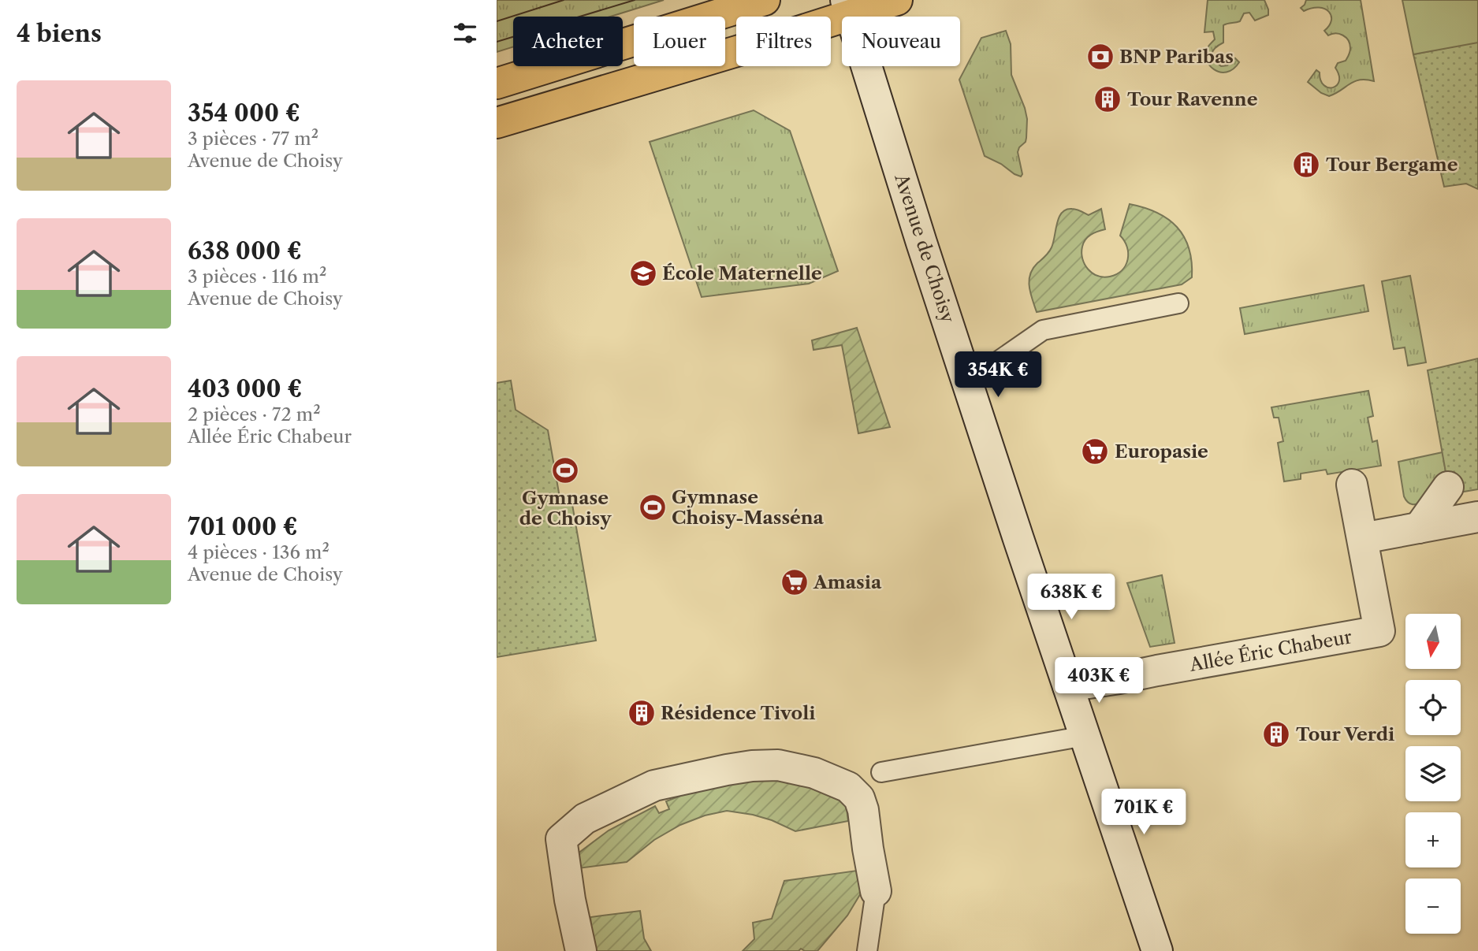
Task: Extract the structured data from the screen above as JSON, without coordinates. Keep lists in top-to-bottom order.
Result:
{
  "streets": {
    "street": ["Avenue de Choisy", "Allée Éric Chabeur"]
  },
  "crossings": [
    ["Avenue de Choisy", "Allée Éric Chabeur"]
  ],
  "places": {
    "bank": ["BNP Paribas"],
    "building": [
      "Tour Ravenne",
      "Tour Bergame",
      "Résidence Tivoli",
      "Tour Verdi"
    ],
    "school or university": ["École Maternelle"],
    "supermarket": ["Europasie", "Amasia"],
    "sports": ["Gymnase de Choisy", "Gymnase Choisy-Masséna"]
  },
  "north": "bottom",
  "page": {
    "heading": "4 biens",
    "chip": [
      "Acheter",
      "Louer",
      "Filtres",
      "Nouveau"
    ],
    "list": [
      {
        "name": "354 000 €",
        "note": "3 pièces · 77 m² · Avenue de Choisy"
      },
      {
        "name": "638 000 €",
        "note": "3 pièces · 116 m² · Avenue de Choisy"
      },
      {
        "name": "403 000 €",
        "note": "2 pièces · 72 m² · Allée Éric Chabeur"
      },
      {
        "name": "701 000 €",
        "note": "4 pièces · 136 m² · Avenue de Choisy"
      }
    ],
    "price": [
      "354K €",
      "638K €",
      "403K €",
      "701K €"
    ],
    "map_buttons": ["+", "−"]
  }
}
